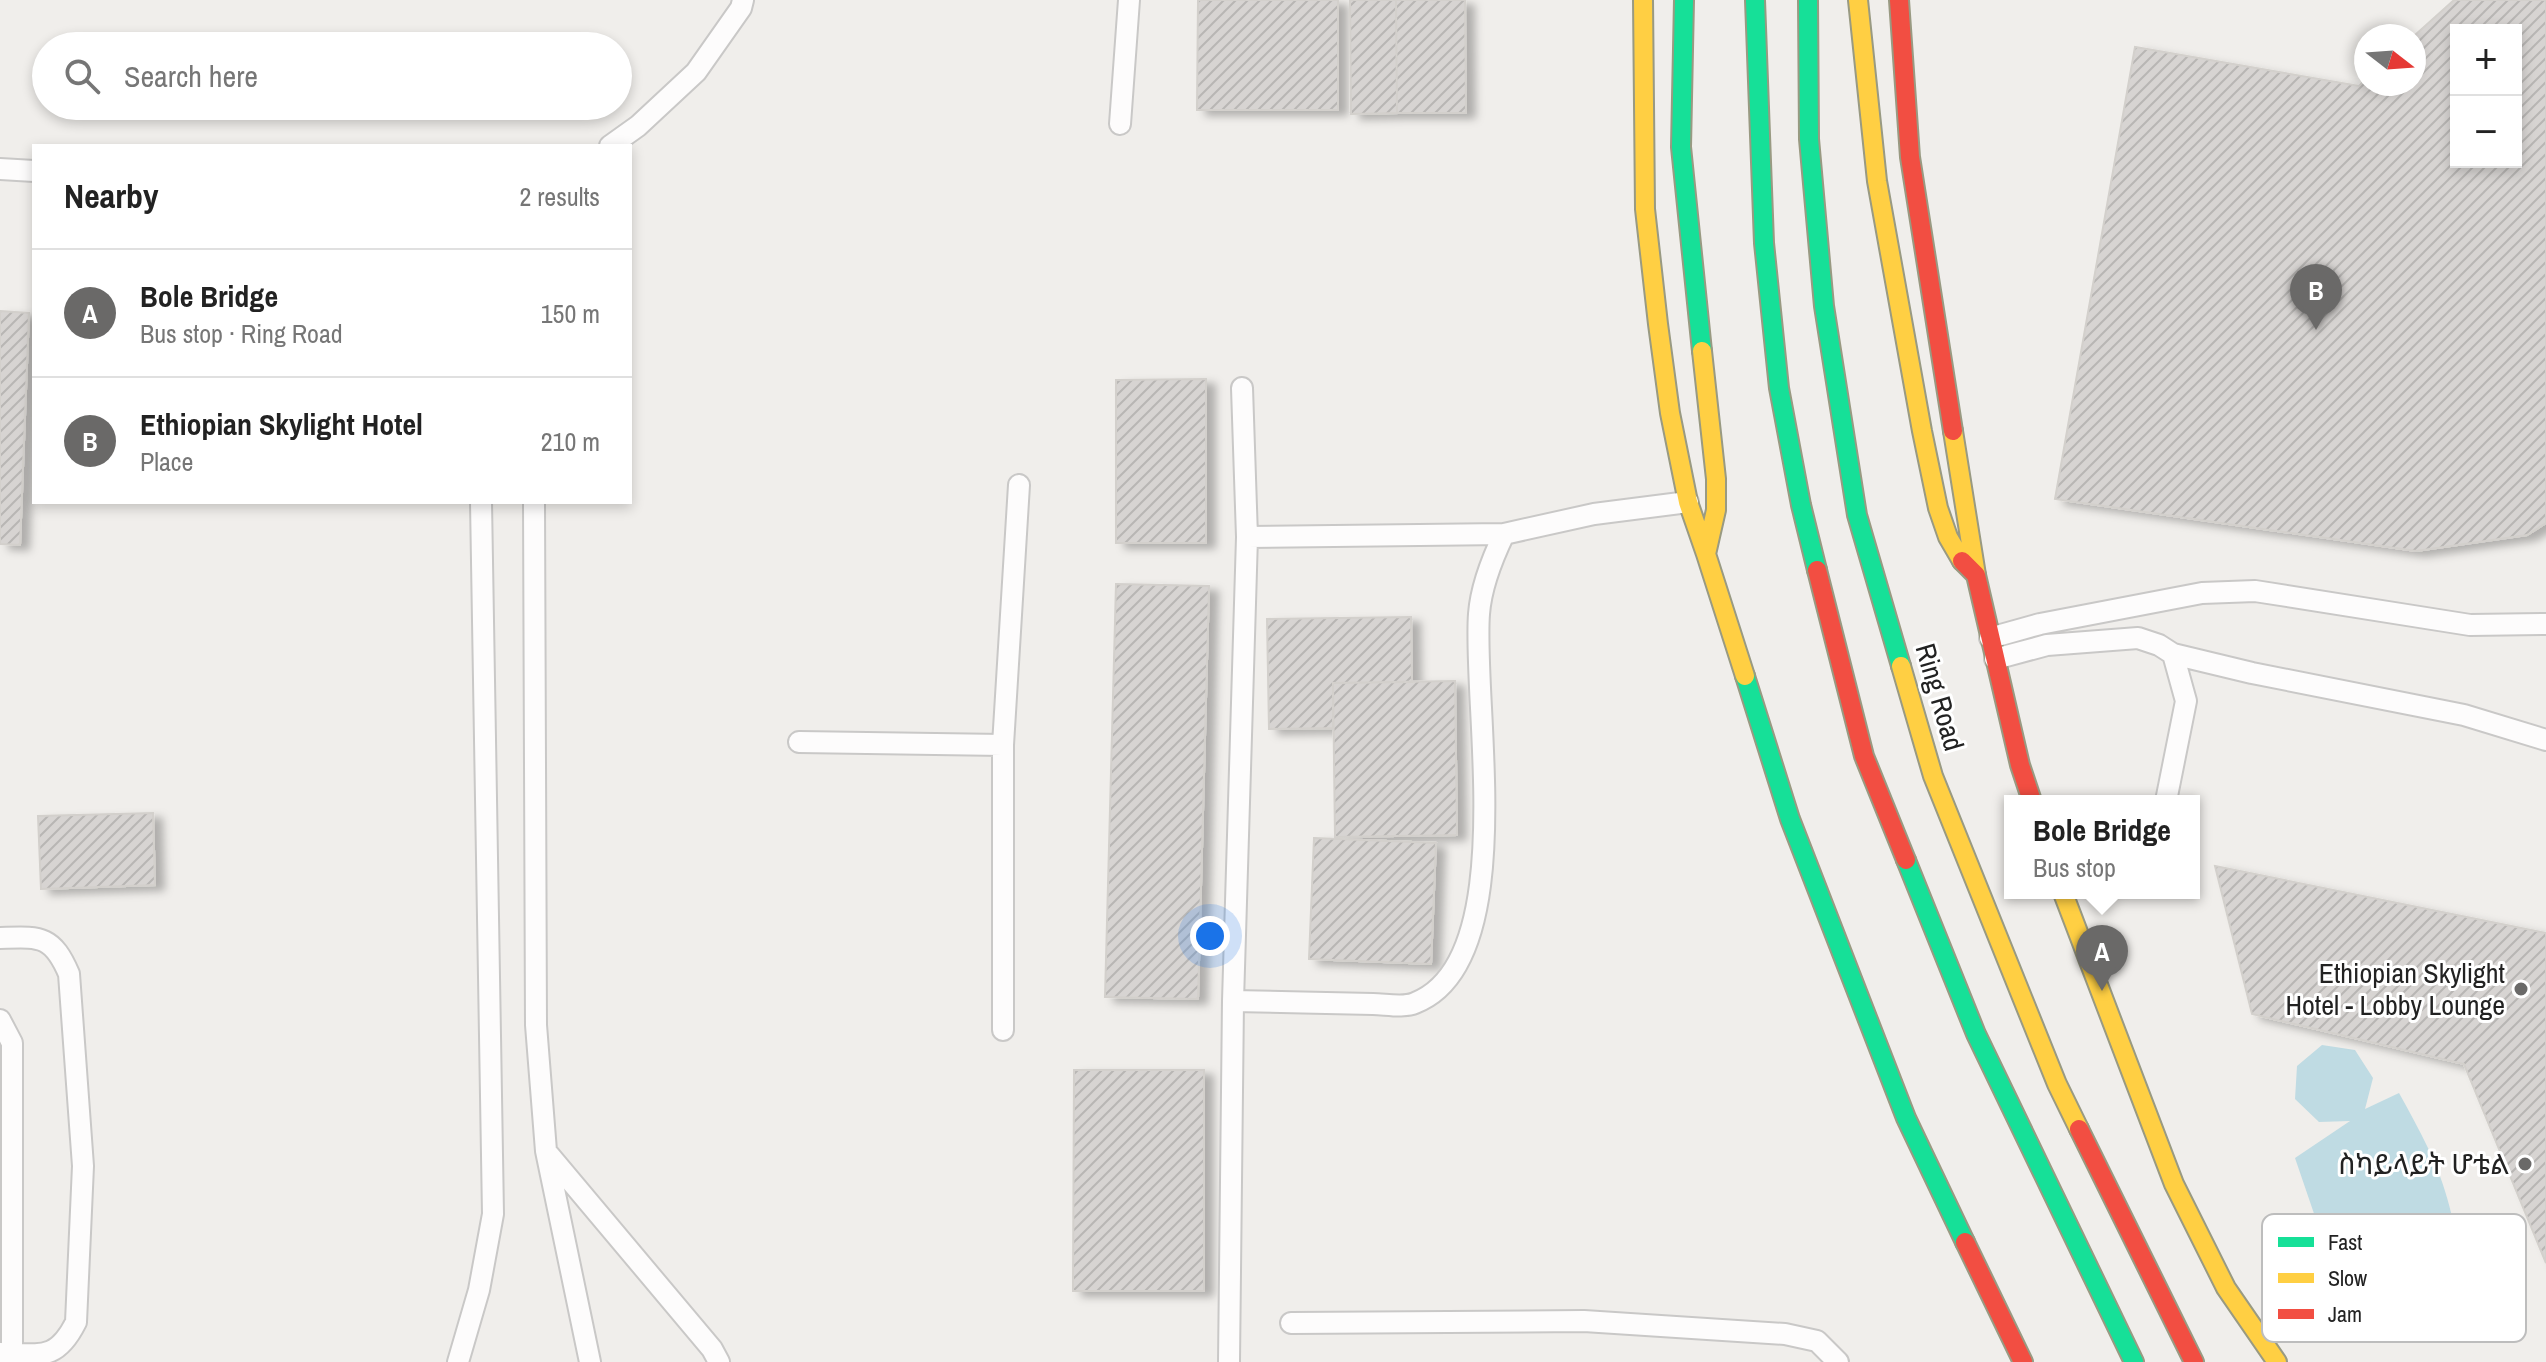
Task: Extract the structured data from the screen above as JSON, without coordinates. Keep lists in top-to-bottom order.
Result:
{
  "streets": {
    "main road": ["Ring Road"]
  },
  "places": ["Ethiopian Skylight Hotel - Lobby Lounge", "ስካይላይት ሆቴል"],
  "legend": ["Fast", "Slow", "Jam"],
  "north": "right",
  "page": {
    "map_buttons": ["+", "−"],
    "search": "Search here",
    "heading": ["Nearby", "2 results"],
    "list": [
      {
        "mark": "A",
        "name": "Bole Bridge",
        "note": "Bus stop · Ring Road",
        "value": "150 m"
      },
      {
        "mark": "B",
        "name": "Ethiopian Skylight Hotel",
        "note": "Place",
        "value": "210 m"
      }
    ],
    "pins": ["B", "A"],
    "popup": ["Bole Bridge", "Bus stop"]
  }
}
